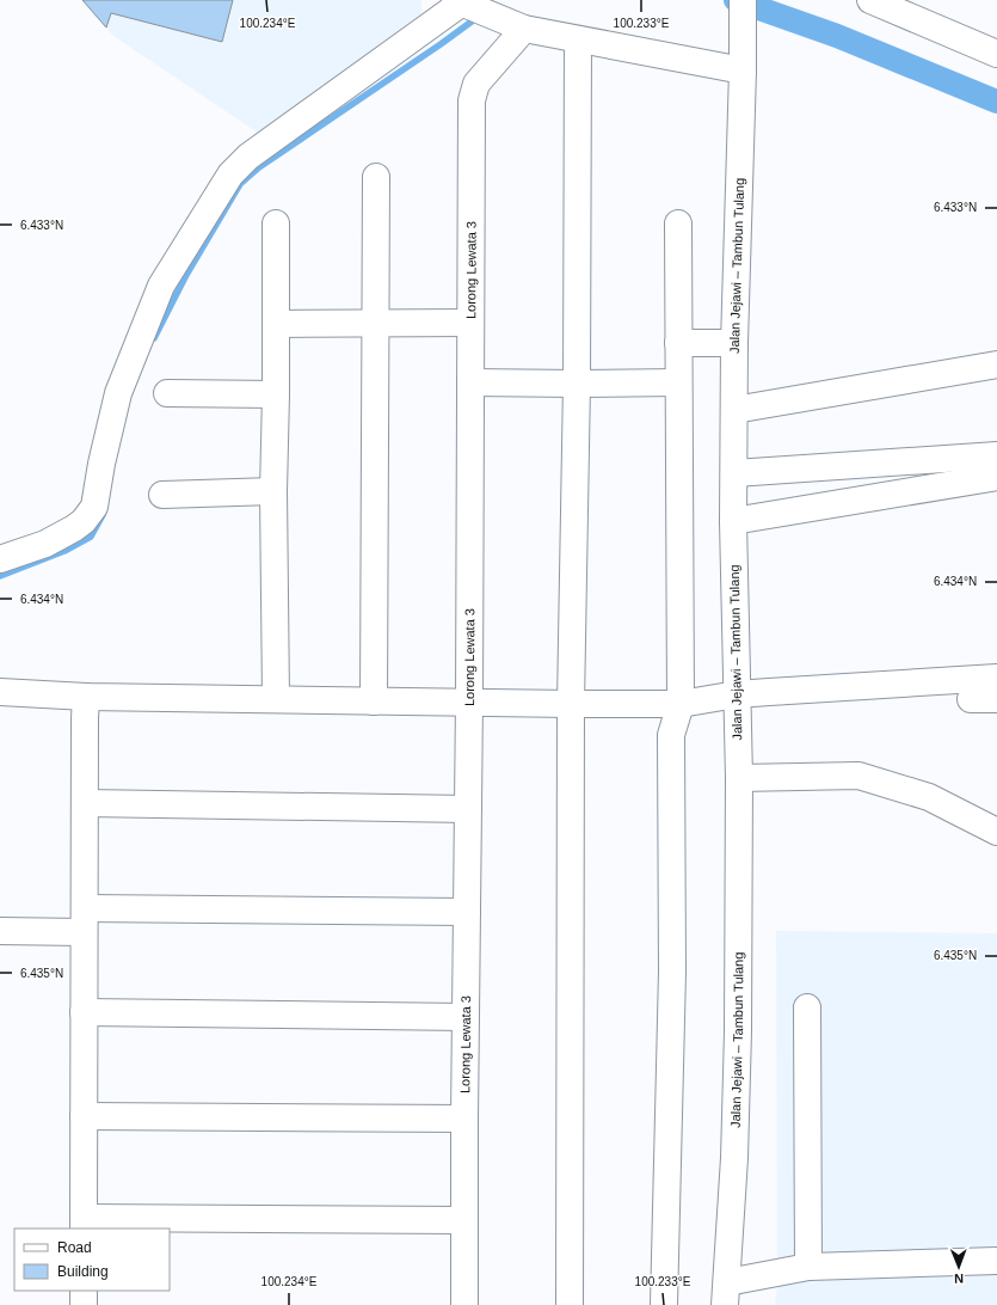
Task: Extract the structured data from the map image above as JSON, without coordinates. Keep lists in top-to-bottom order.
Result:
{
  "streets": {
    "street": ["Jalan Jejawi – Tambun Tulang", "Lorong Lewata 3"]
  },
  "legend": ["Road", "Building"],
  "north": "bottom",
  "coordinates": [
    "100.234°E",
    "100.233°E",
    "6.433°N",
    "6.434°N",
    "6.435°N"
  ]
}
